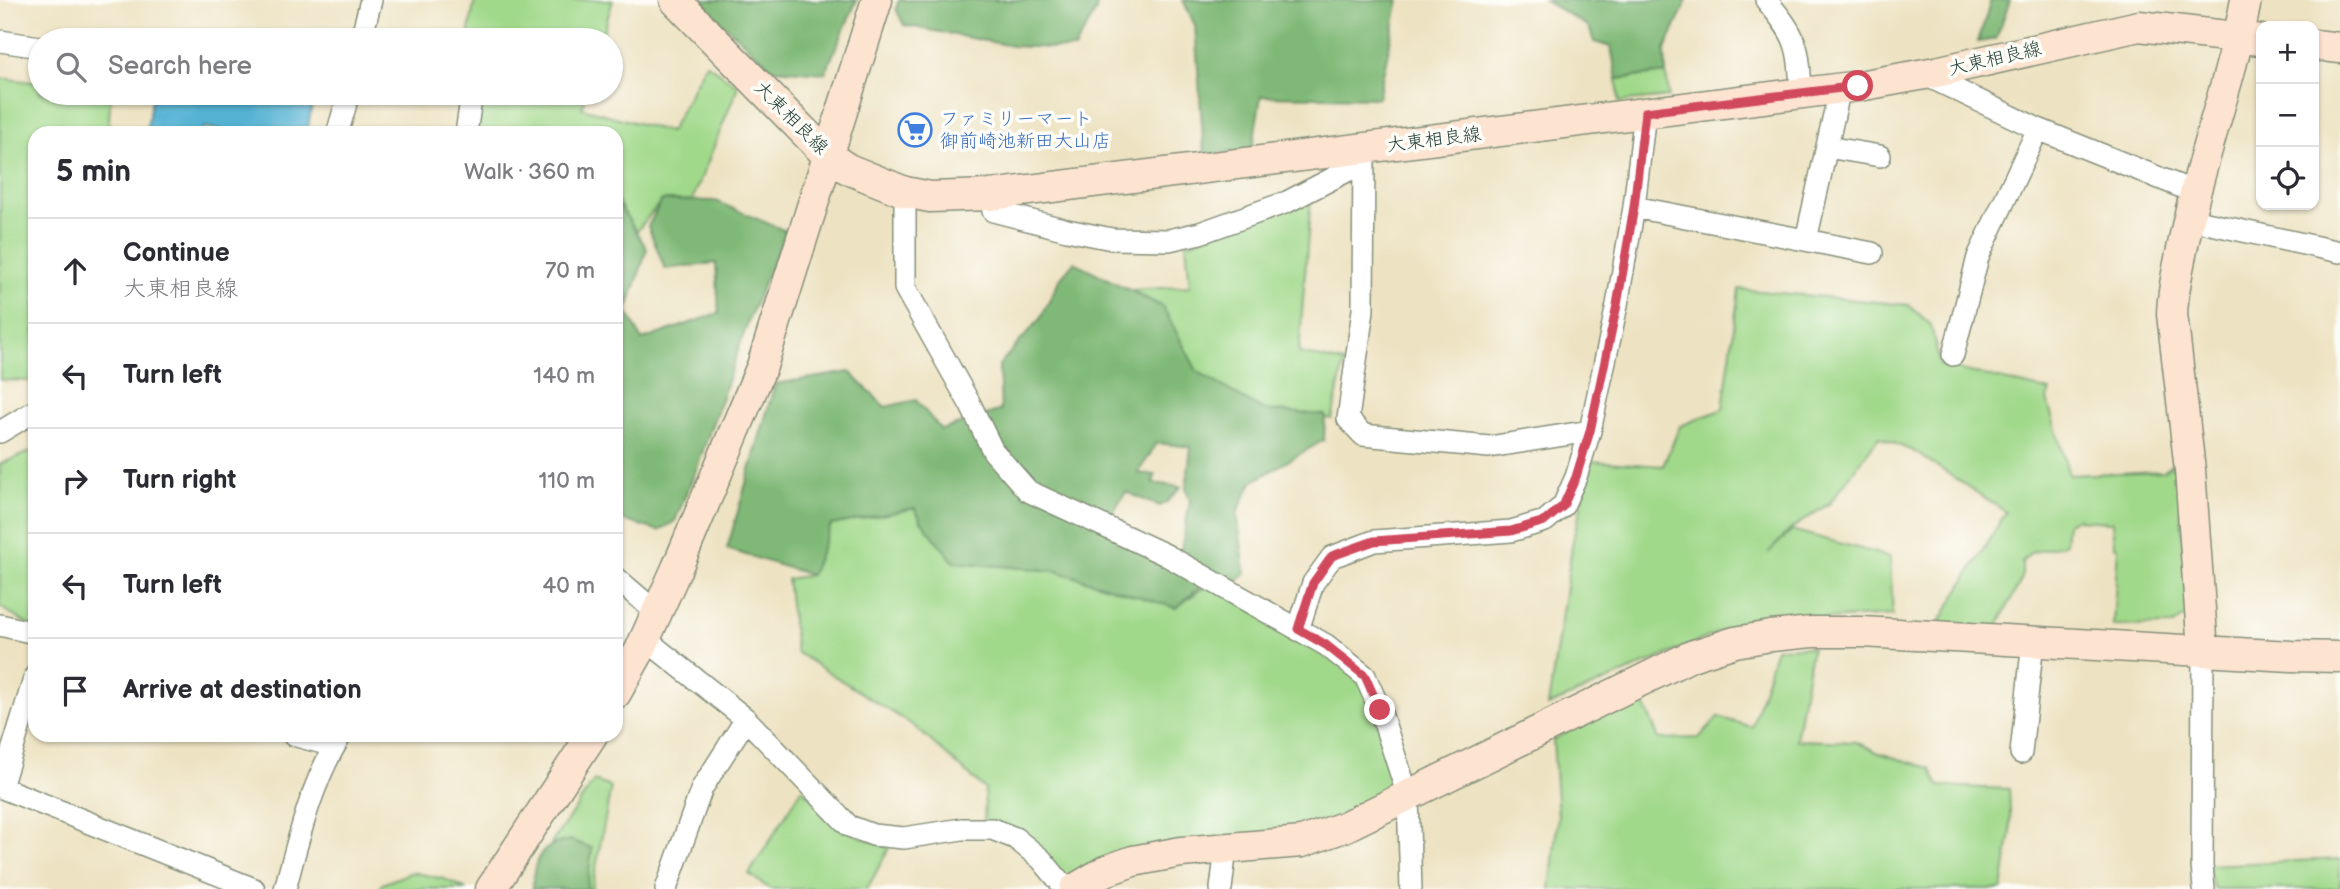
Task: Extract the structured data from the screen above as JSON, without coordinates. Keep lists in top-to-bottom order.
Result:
{
  "streets": {
    "street": ["大東相良線"]
  },
  "places": {
    "supermarket": ["ファミリーマート 御前崎池新田大山店"]
  },
  "page": {
    "map_buttons": ["+", "−"],
    "search": "Search here",
    "heading": ["5 min", "Walk · 360 m"],
    "list": [
      ["Continue", "大東相良線", "70 m"],
      ["Turn left", "140 m"],
      ["Turn right", "110 m"],
      ["Turn left", "40 m"],
      "Arrive at destination"
    ]
  }
}
